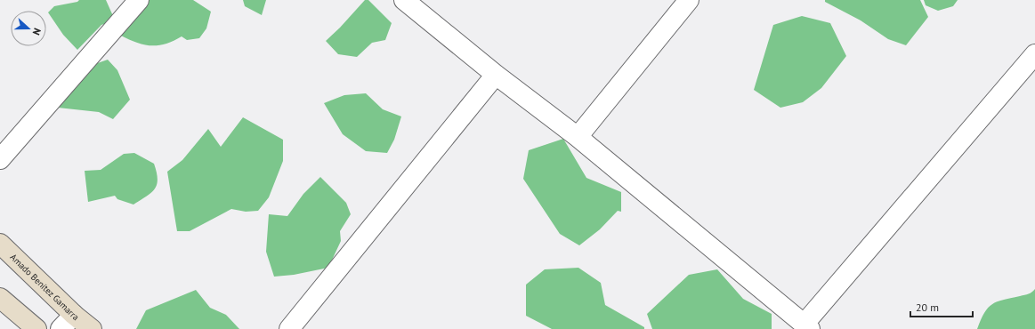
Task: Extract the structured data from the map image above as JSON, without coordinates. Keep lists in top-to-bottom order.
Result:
{
  "streets": {
    "main road": ["Amado Benítez Gamarra"]
  },
  "scale_bar": "20 m",
  "north": "right"
}
